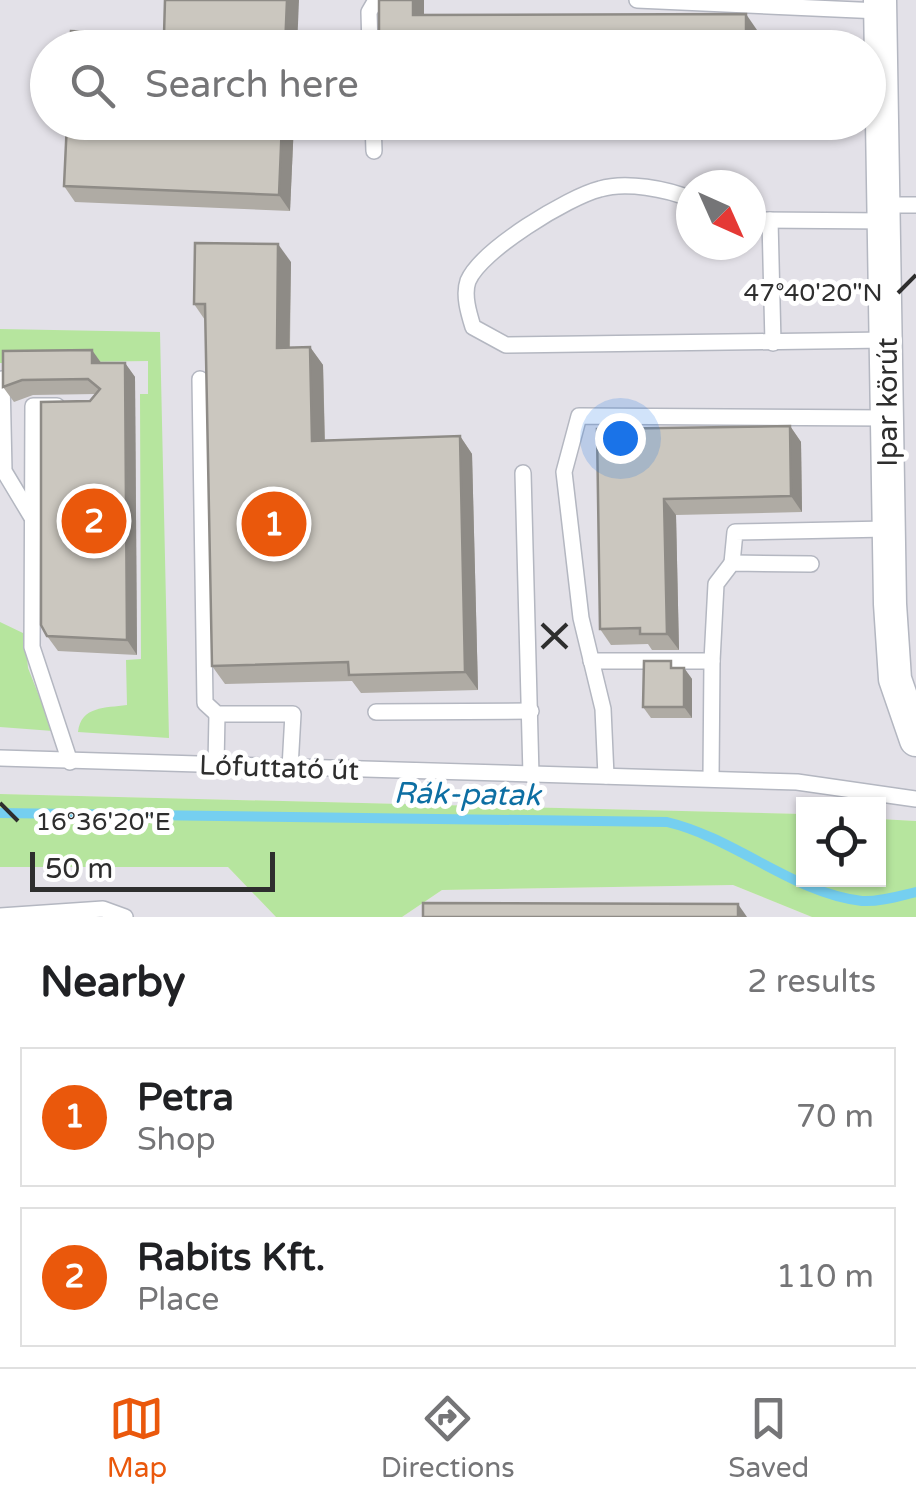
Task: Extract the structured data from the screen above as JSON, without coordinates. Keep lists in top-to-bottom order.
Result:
{
  "streets": {
    "street": ["Ipar körút"],
    "lane": ["Lófuttató út"]
  },
  "water": ["Rák-patak"],
  "scale_bar": "50 m",
  "north": "bottom right",
  "page": {
    "search": "Search here",
    "pins": ["2", "1"],
    "scale": "50 m",
    "heading": ["Nearby", "2 results"],
    "list": [
      {
        "mark": "1",
        "name": "Petra",
        "note": "Shop",
        "value": "70 m"
      },
      {
        "mark": "2",
        "name": "Rabits Kft.",
        "note": "Place",
        "value": "110 m"
      }
    ],
    "nav": ["Map", "Directions", "Saved"]
  },
  "coordinates": ["47°40'20\"N", "16°36'20\"E"]
}
